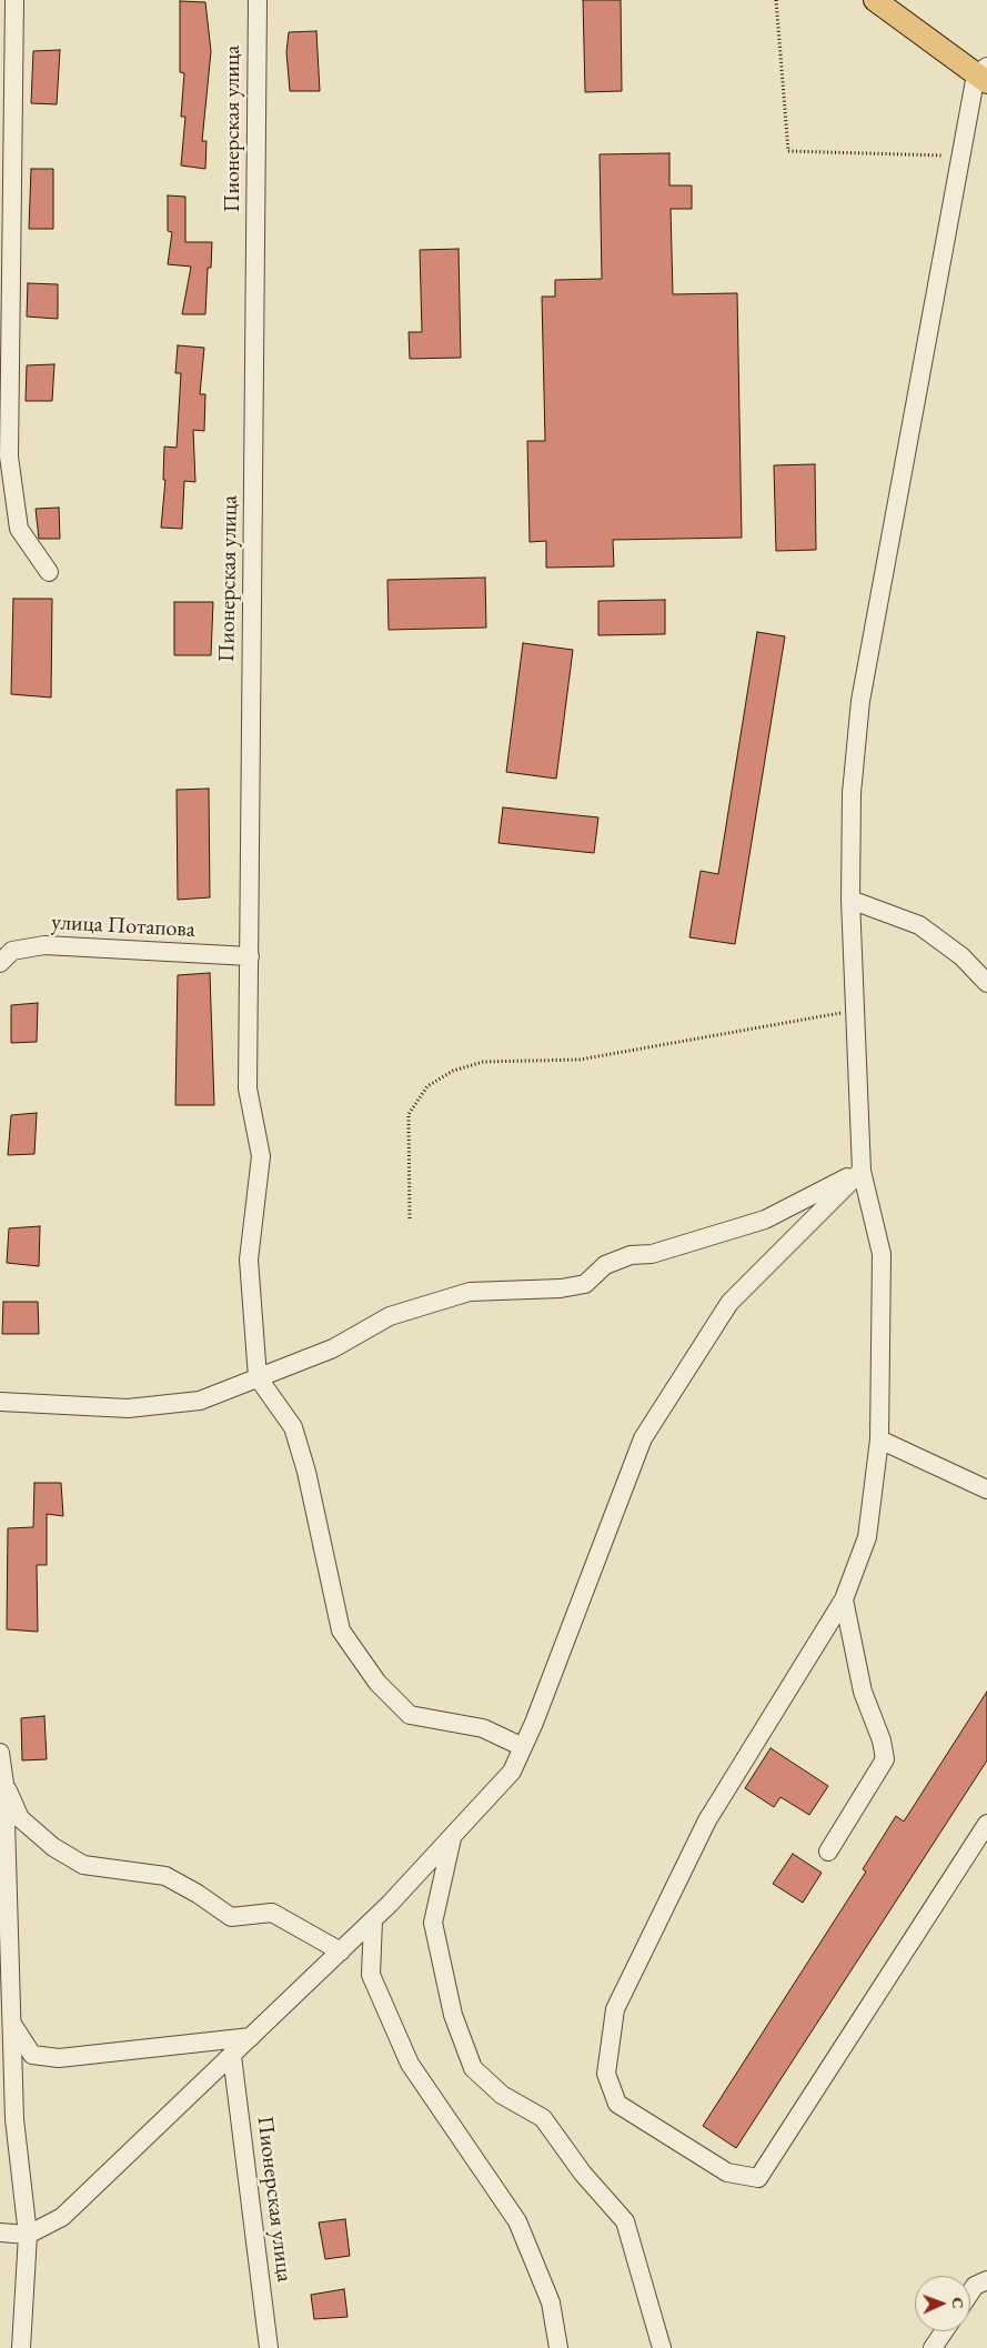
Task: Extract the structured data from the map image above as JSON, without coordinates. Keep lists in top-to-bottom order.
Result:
{
  "streets": {
    "street": ["Пионерская улица", "улица Потапова"]
  },
  "crossings": [
    ["Пионерская улица", "улица Потапова"]
  ],
  "north": "right"
}
